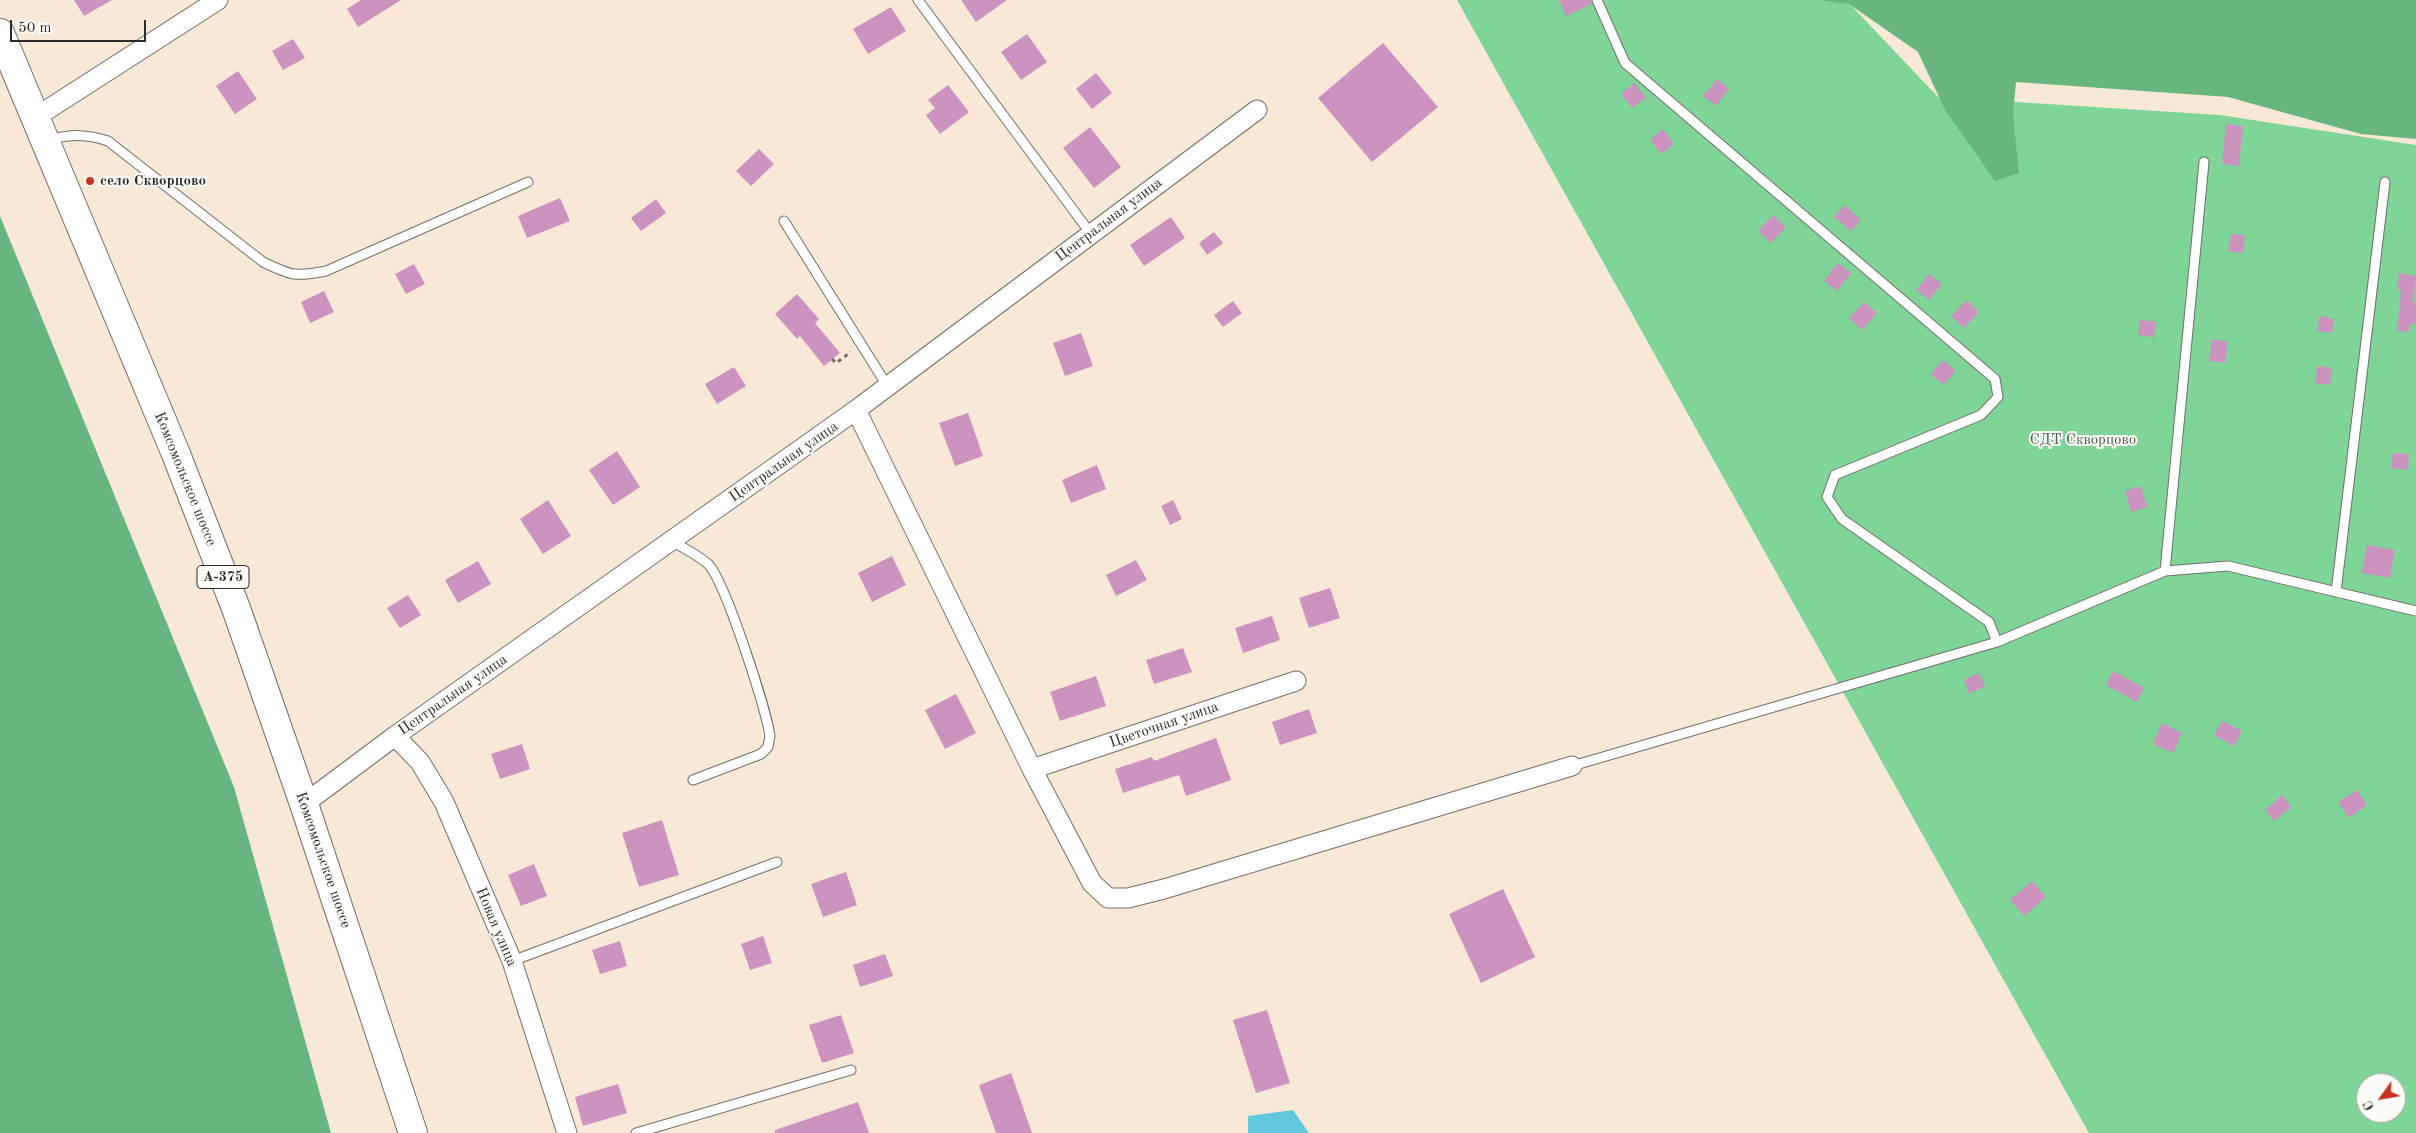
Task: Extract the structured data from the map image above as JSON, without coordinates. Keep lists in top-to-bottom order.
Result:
{
  "streets": {
    "highway": ["Комсомольское шоссе", "А-375"],
    "street": ["Центральная улица", "Цветочная улица", "Новая улица"]
  },
  "crossings": [
    ["Центральная улица", "Комсомольское шоссе"],
    ["Центральная улица", "Новая улица"]
  ],
  "parks": ["СДТ Скворцово"],
  "places": ["село Скворцово"],
  "scale_bar": "50 m",
  "north": "bottom left"
}
